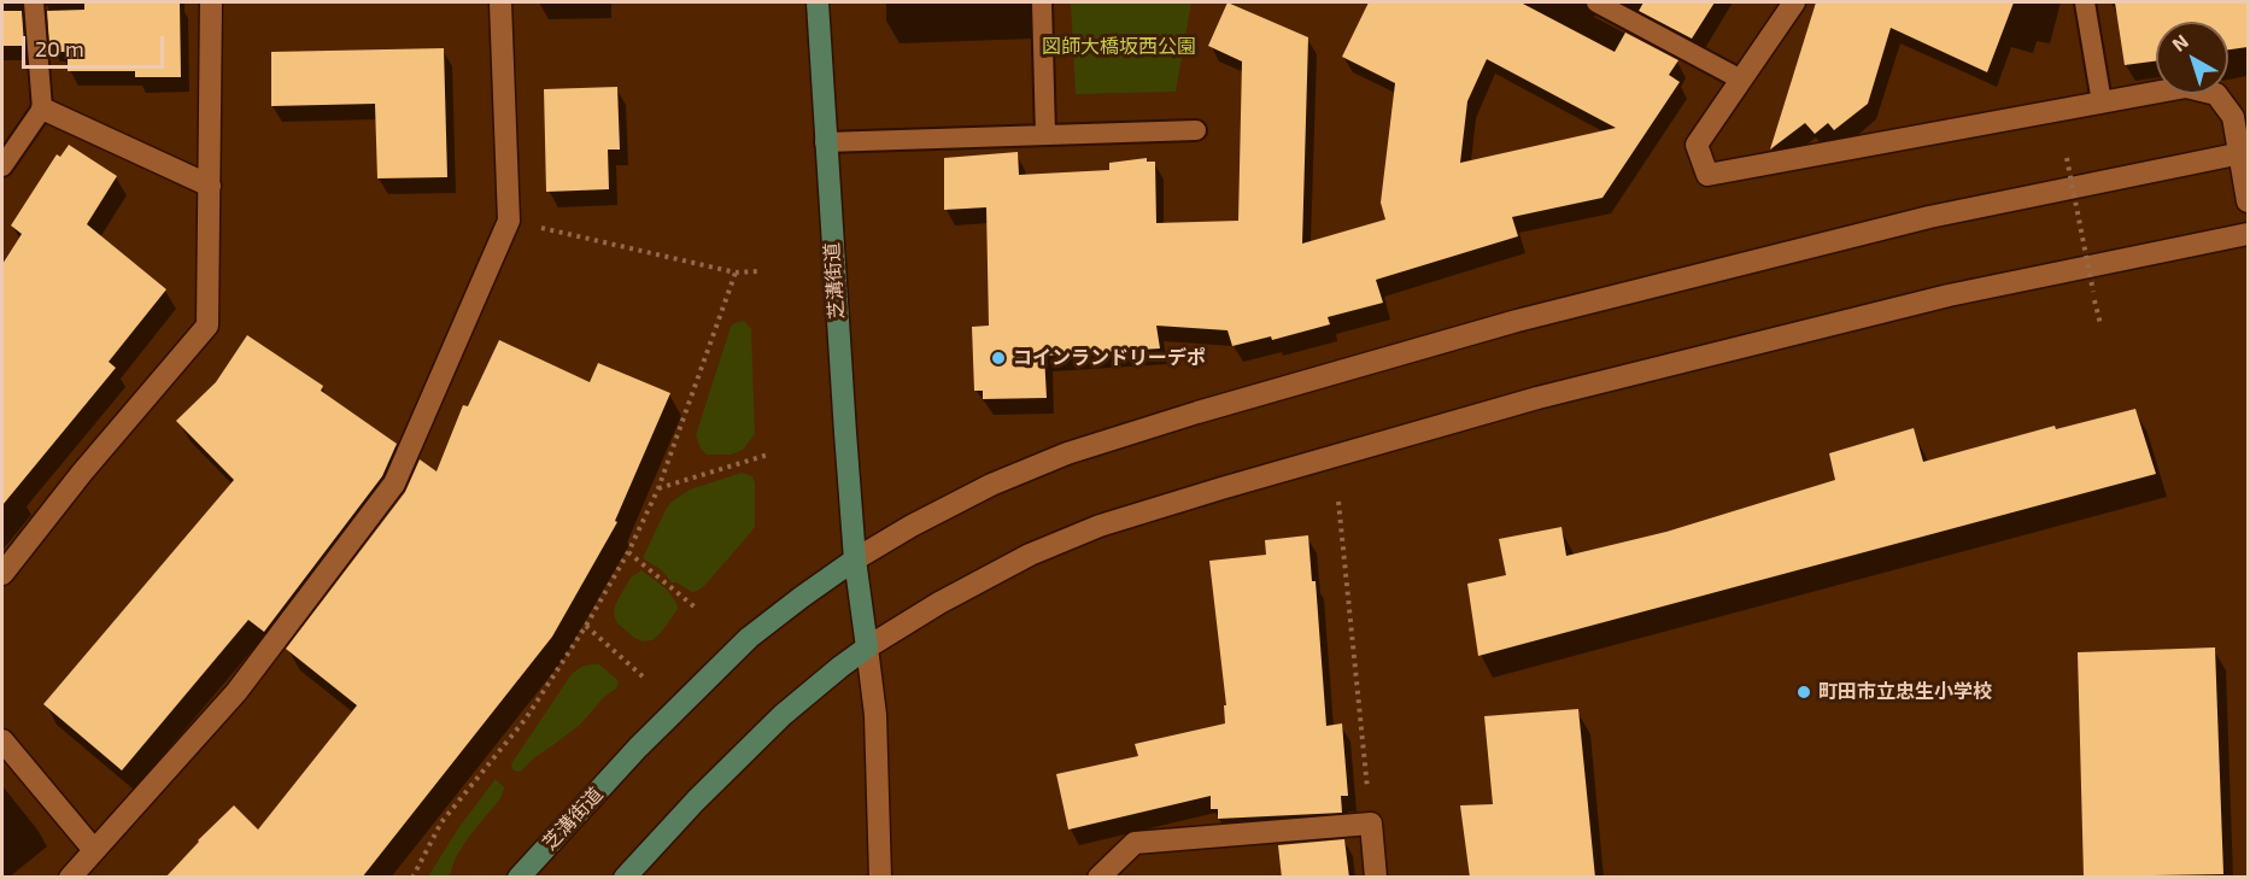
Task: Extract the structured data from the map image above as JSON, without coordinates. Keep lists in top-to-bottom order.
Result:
{
  "streets": {
    "main road": ["芝溝街道"]
  },
  "parks": ["図師大橋坂西公園"],
  "places": ["コインランドリーデポ", "町田市立忠生小学校"],
  "scale_bar": "20 m",
  "north": "top left"
}
